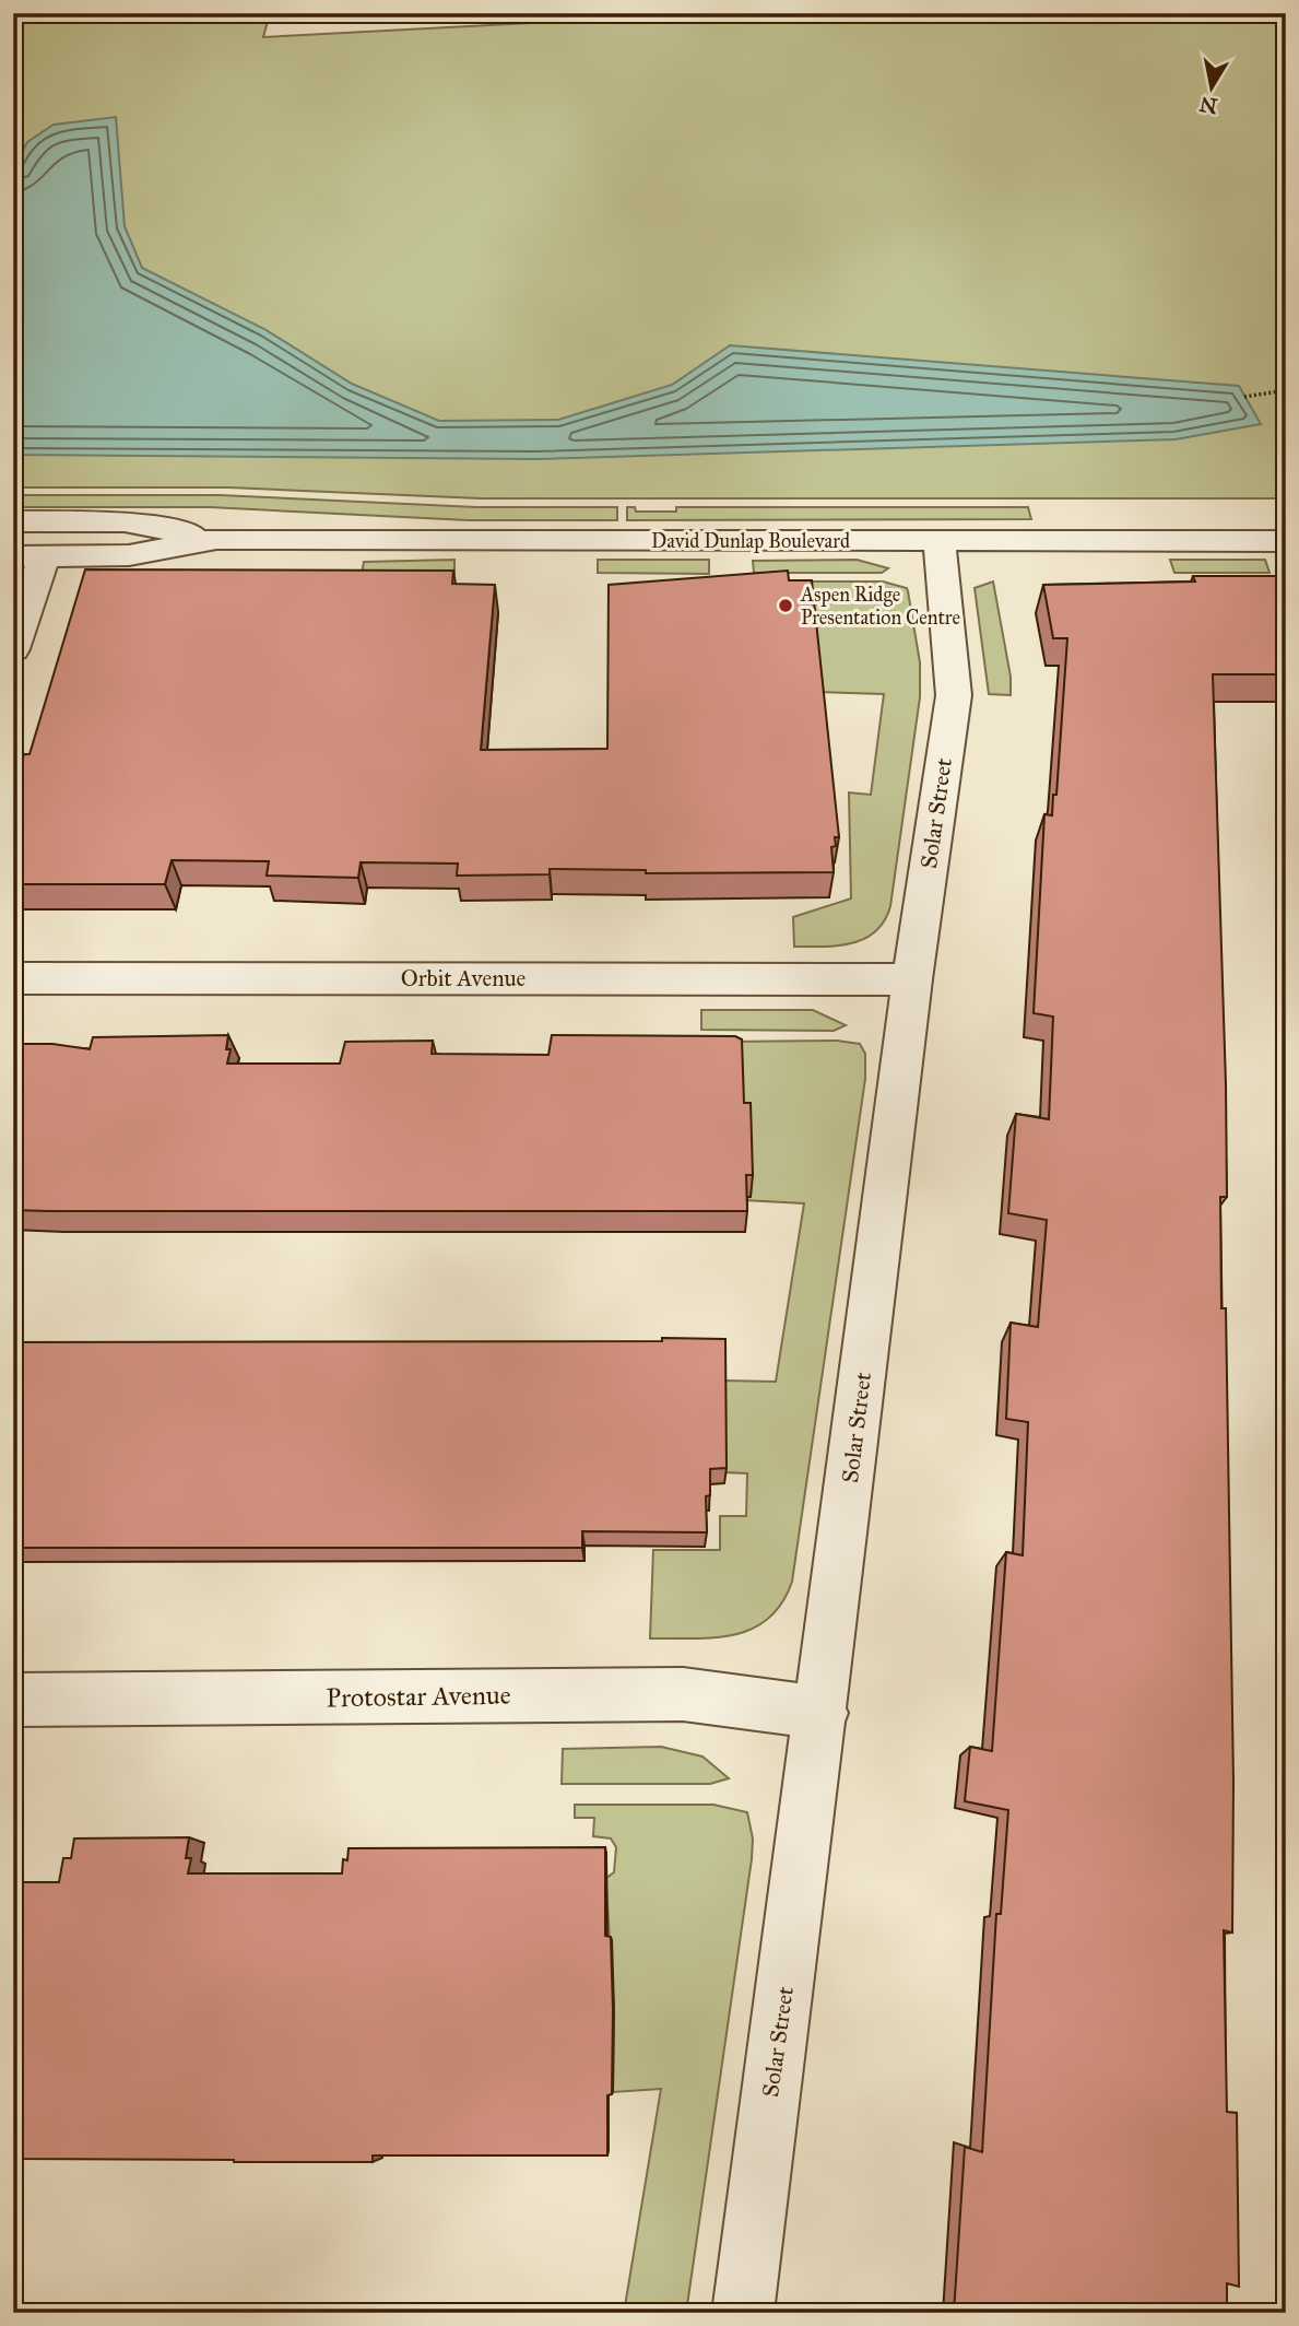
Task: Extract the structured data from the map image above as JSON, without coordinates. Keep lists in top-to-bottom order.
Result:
{
  "streets": {
    "street": [
      "David Dunlap Boulevard",
      "Solar Street",
      "Orbit Avenue",
      "Protostar Avenue"
    ]
  },
  "crossings": [
    ["David Dunlap Boulevard", "Solar Street"],
    ["Solar Street", "Orbit Avenue"],
    ["Solar Street", "Protostar Avenue"]
  ],
  "places": ["Aspen Ridge Presentation Centre"],
  "north": "bottom"
}
